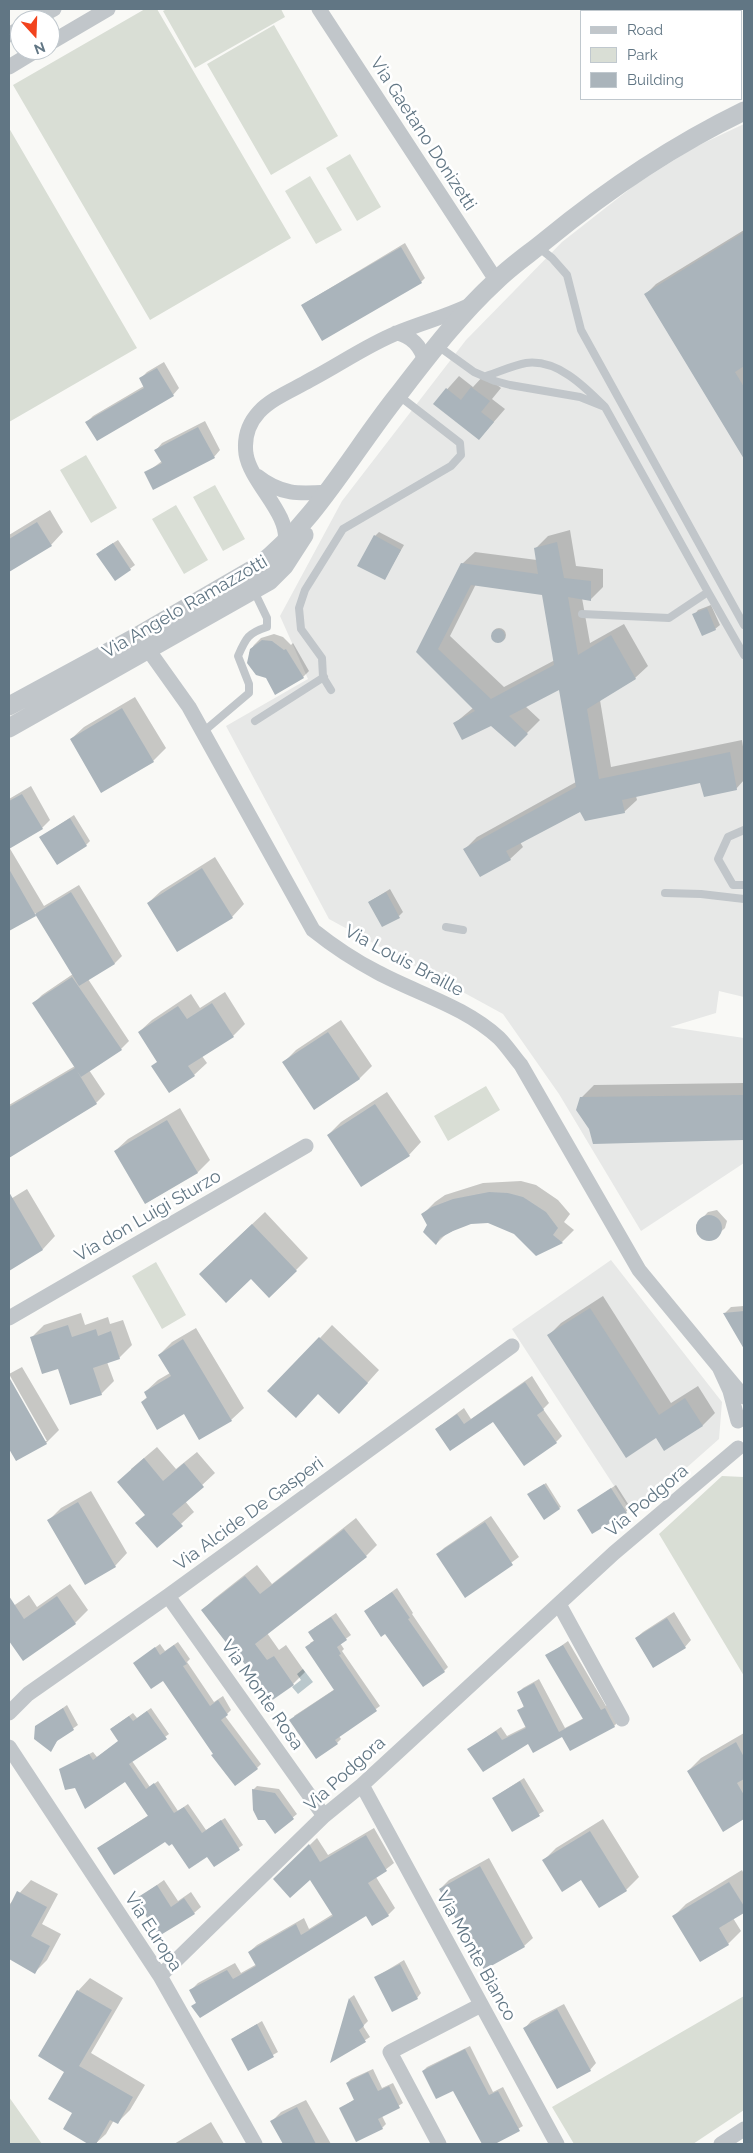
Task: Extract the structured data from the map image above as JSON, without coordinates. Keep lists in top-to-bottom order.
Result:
{
  "streets": {
    "street": [
      "Via Gaetano Donizetti",
      "Via Angelo Ramazzotti",
      "Via Louis Braille",
      "Via don Luigi Sturzo",
      "Via Podgora",
      "Via Alcide De Gasperi",
      "Via Monte Rosa",
      "Via Europa",
      "Via Monte Bianco"
    ]
  },
  "crossings": [
    ["Via Angelo Ramazzotti", "Via Louis Braille"],
    ["Via Podgora", "Via Monte Rosa"],
    ["Via Podgora", "Via Europa"],
    ["Via Podgora", "Via Monte Bianco"],
    ["Via Alcide De Gasperi", "Via Monte Rosa"]
  ],
  "legend": ["Road", "Park", "Building"],
  "north": "bottom"
}
